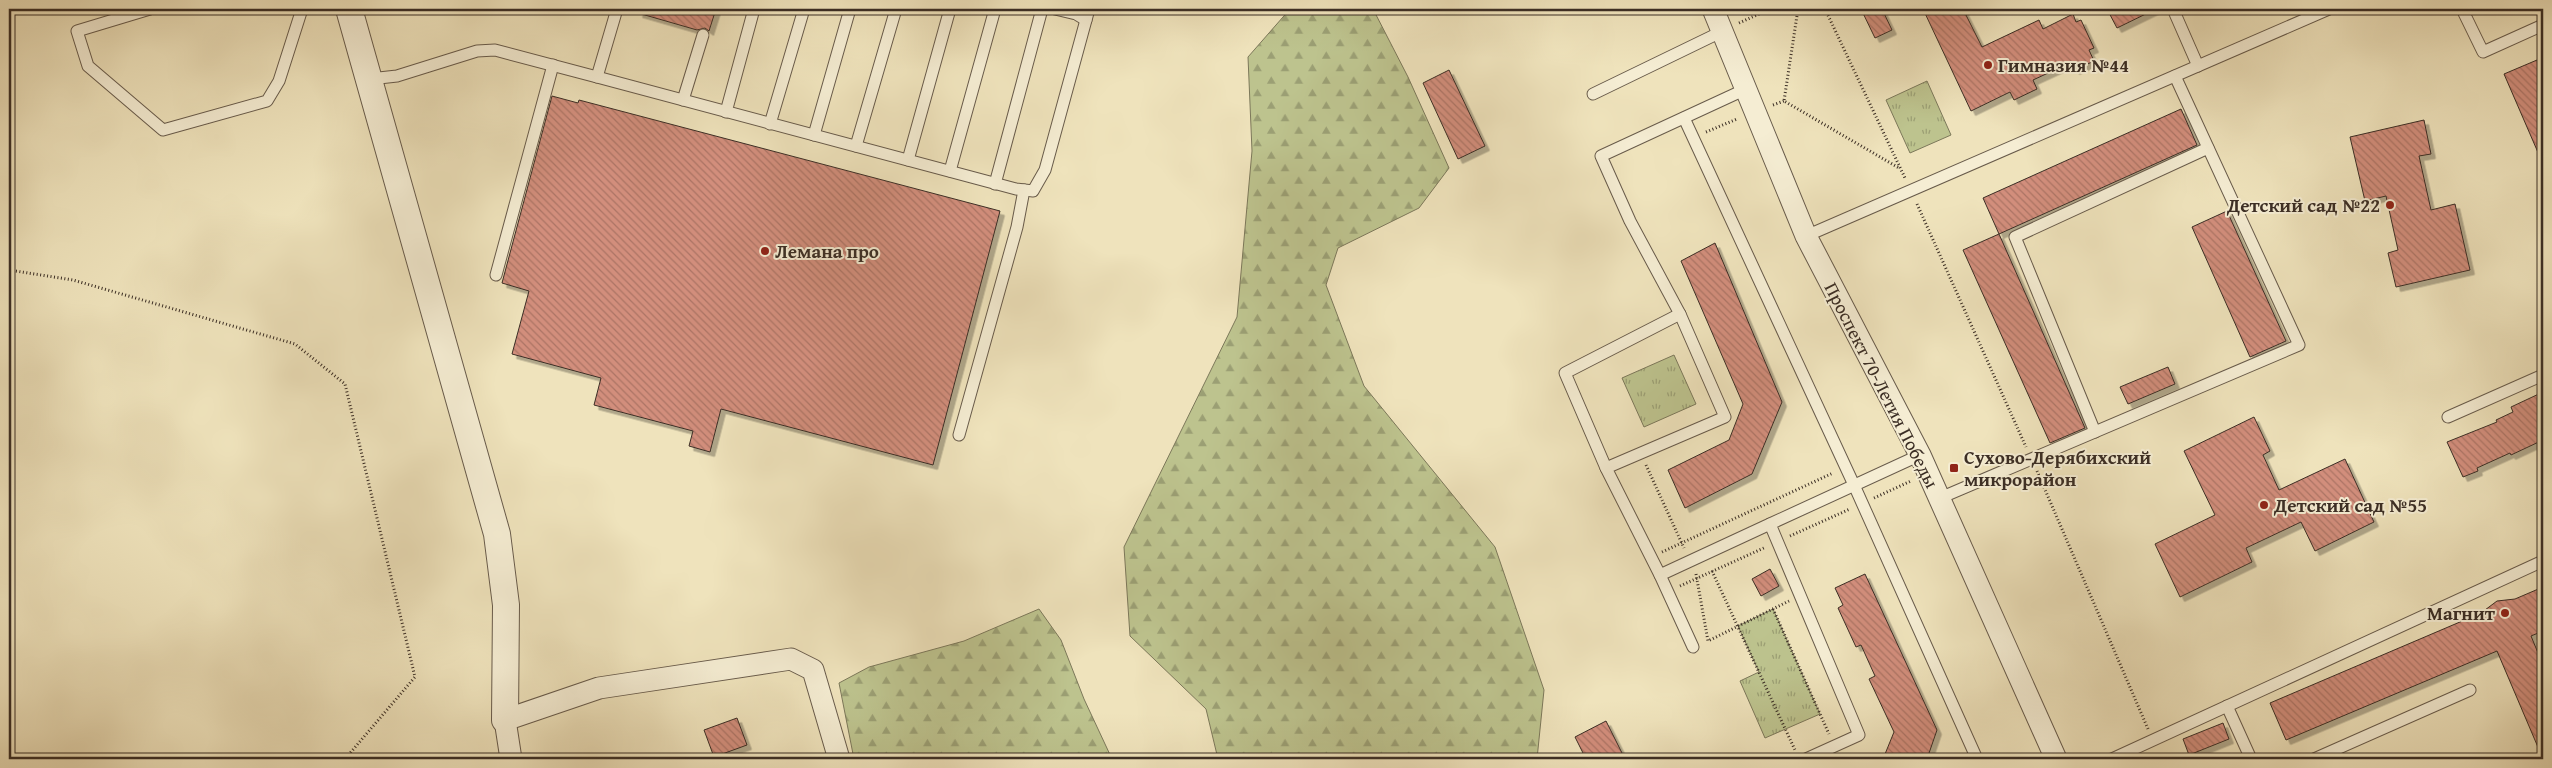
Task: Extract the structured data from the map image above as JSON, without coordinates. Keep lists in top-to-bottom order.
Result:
{
  "streets": {
    "street": ["Проспект 70-Летия Победы"]
  },
  "places": {
    "other": [
      "Гимназия №44",
      "Детский сад №22",
      "Лемана про",
      "Детский сад №55",
      "Магнит"
    ],
    "transit": ["Сухово-Дерябихский микрорайон"]
  }
}
